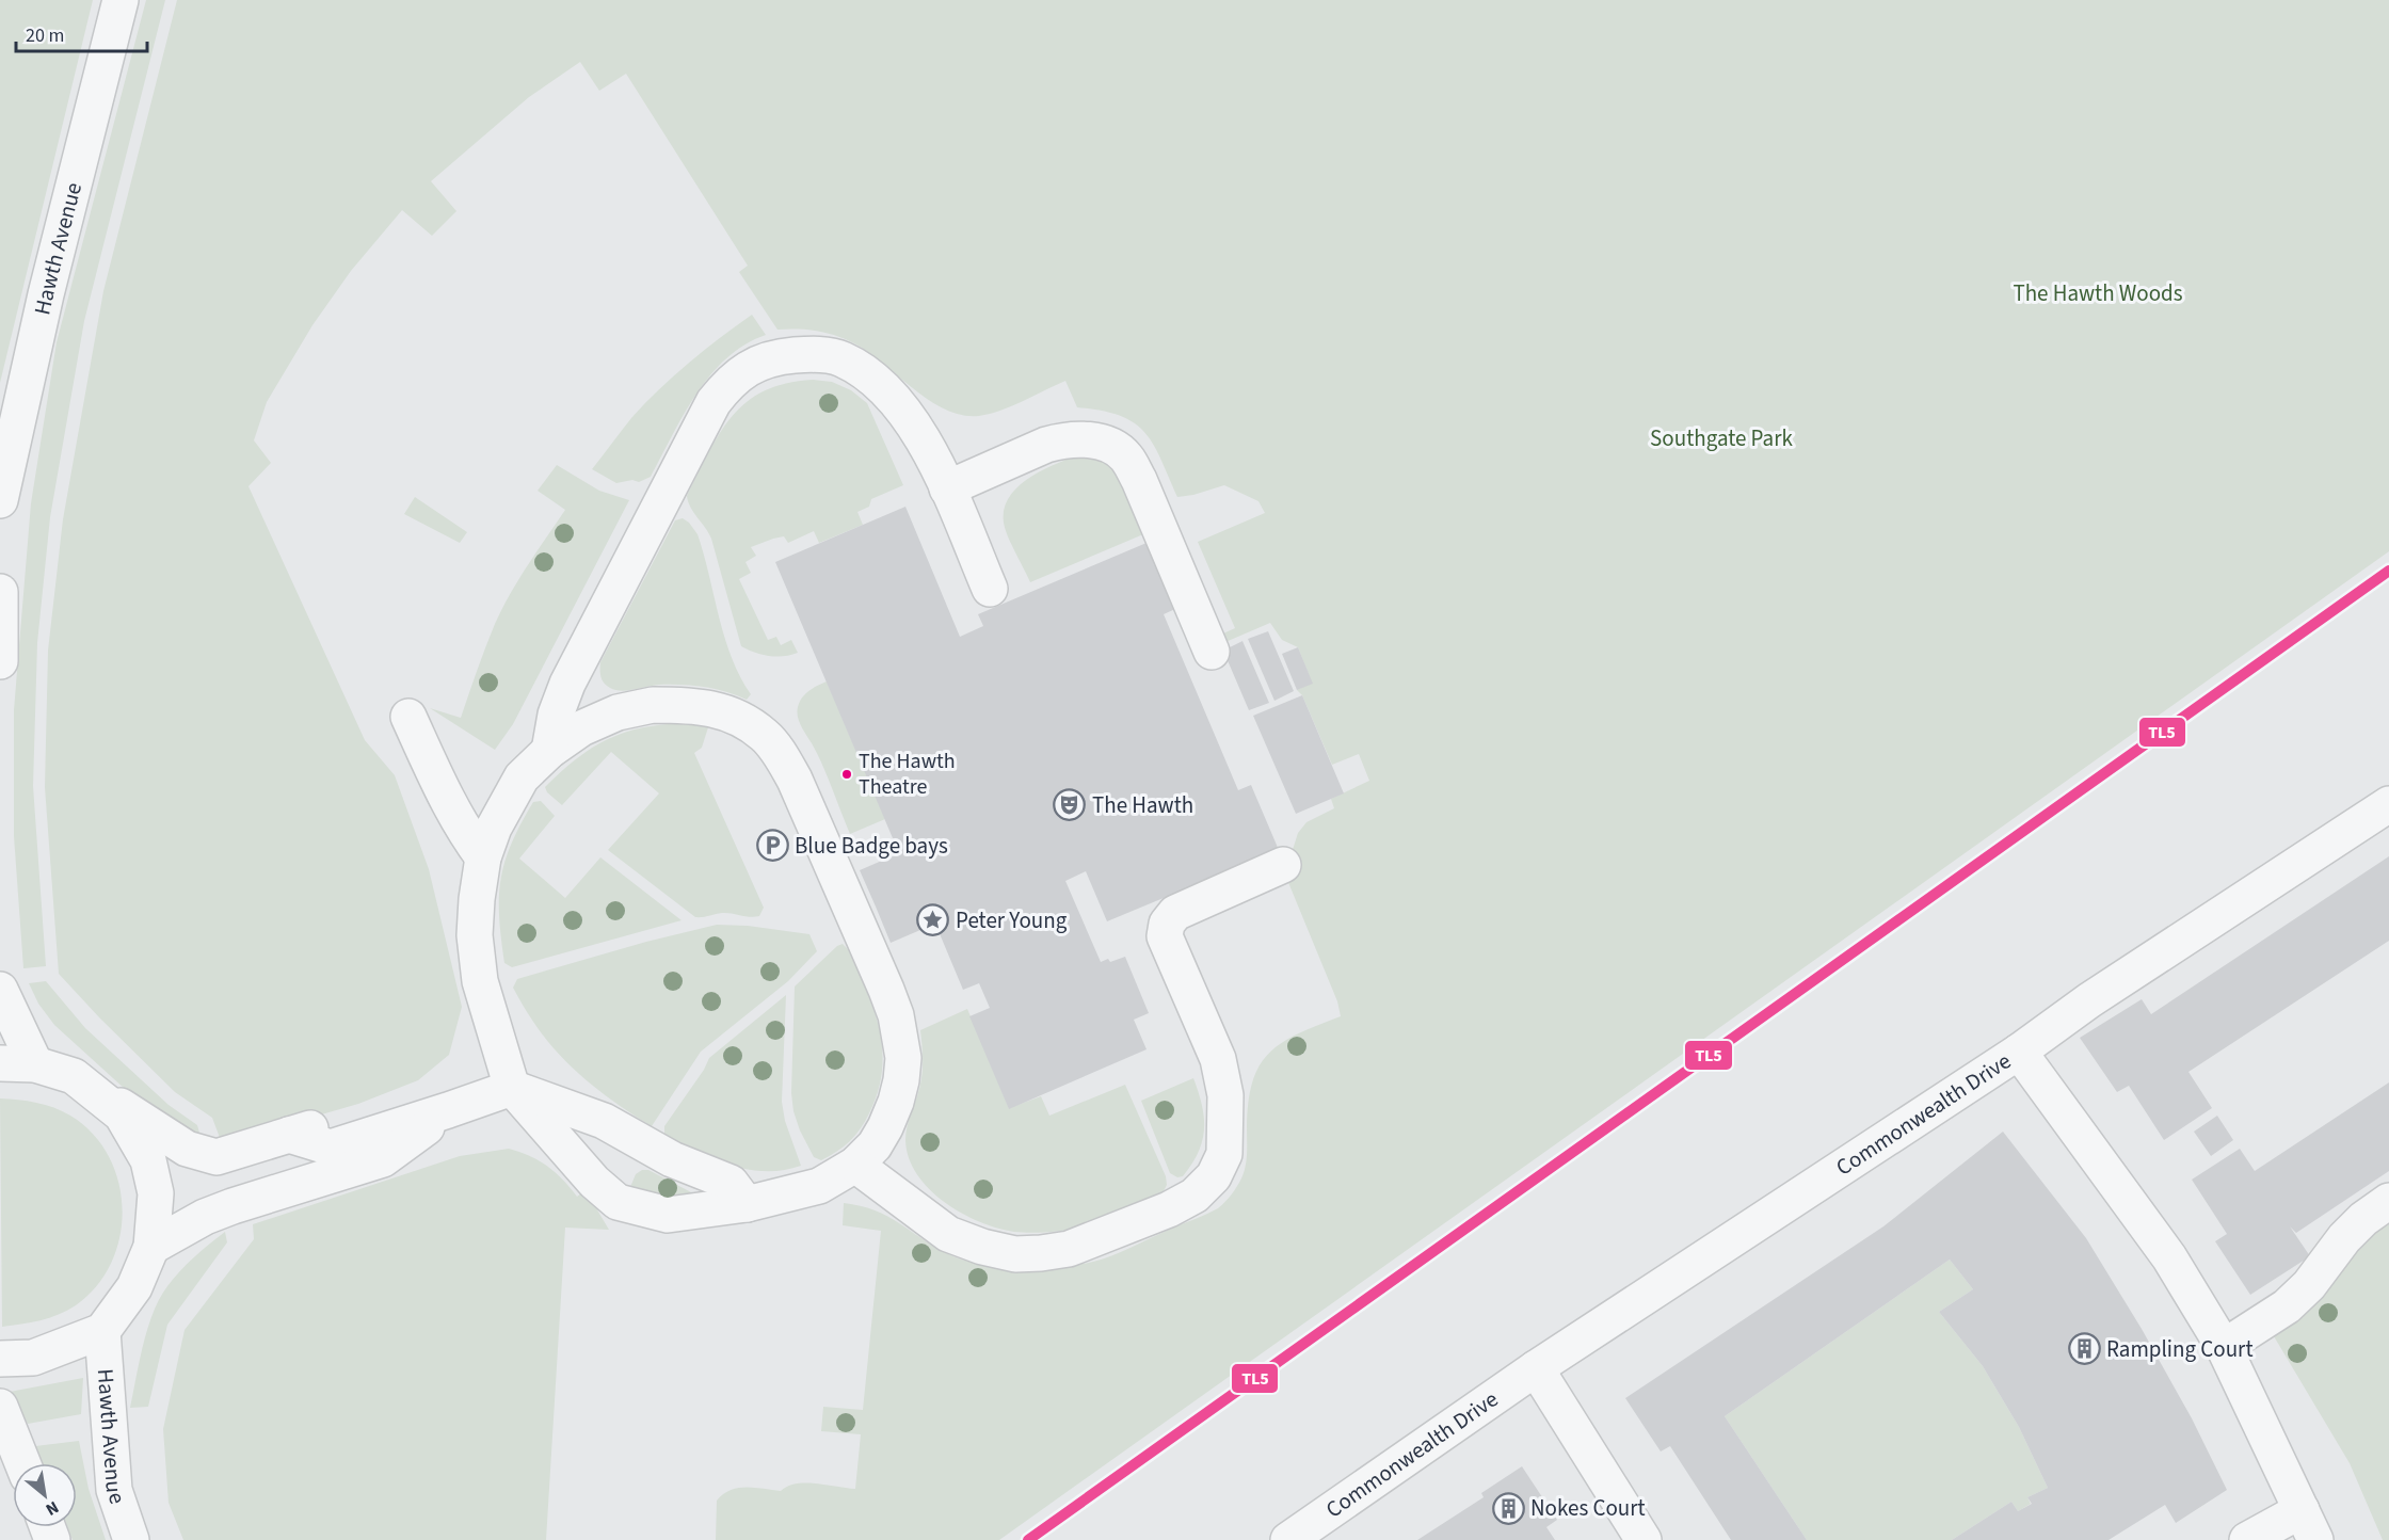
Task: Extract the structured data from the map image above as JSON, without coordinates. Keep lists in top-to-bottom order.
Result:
{
  "streets": {
    "street": ["Hawth Avenue", "Commonwealth Drive"]
  },
  "parks": ["The Hawth Woods", "Southgate Park"],
  "places": {
    "other": ["The Hawth Theatre"],
    "theatre": ["The Hawth"],
    "parking": ["Blue Badge bays"],
    "place": ["Peter Young"],
    "building": ["Rampling Court", "Nokes Court"]
  },
  "lines": ["transit line TL5"],
  "scale_bar": "20 m",
  "north": "bottom right"
}
